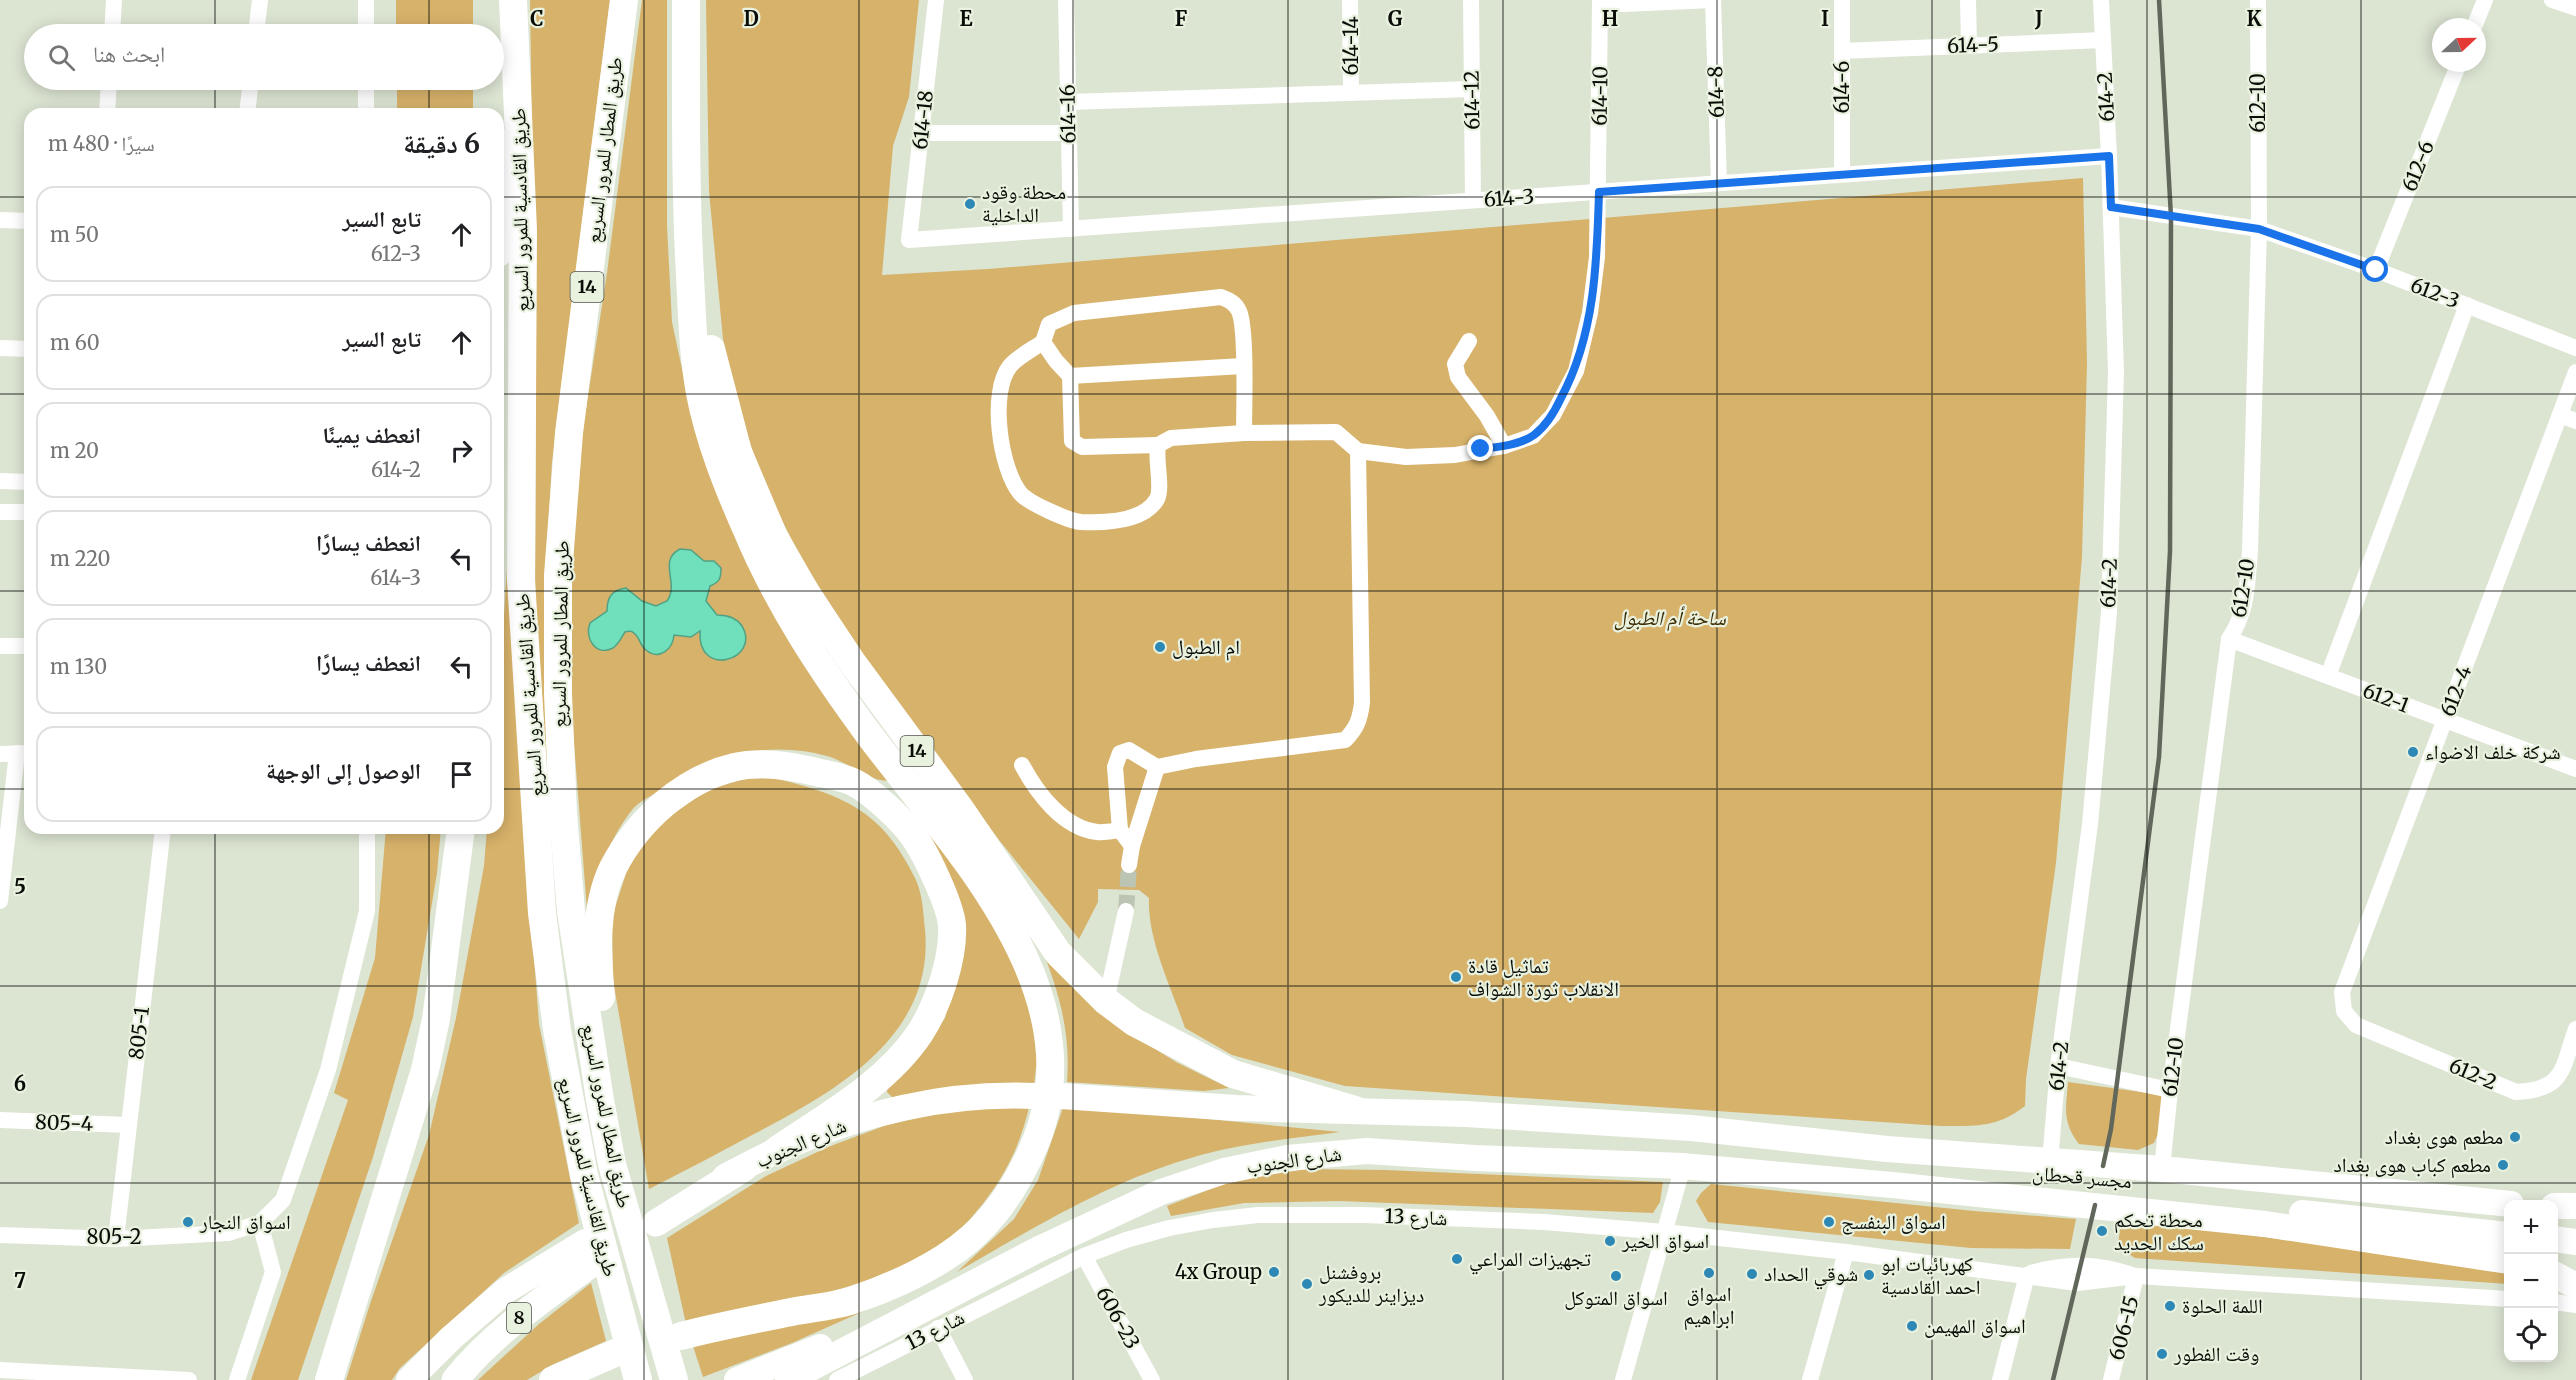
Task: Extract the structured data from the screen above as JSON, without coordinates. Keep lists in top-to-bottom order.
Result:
{
  "streets": {
    "highway": [
      "طريق المطار للمرور السريع",
      "طريق القادسية للمرور السريع",
      "14",
      "8"
    ],
    "main road": ["شارع الجنوب", "مجسر قحطان"],
    "street": [
      "614-5",
      "614-14",
      "614-6",
      "614-8",
      "614-10",
      "614-2",
      "614-12",
      "612-10",
      "614-16",
      "614-18",
      "612-6",
      "614-3",
      "612-3",
      "612-4",
      "612-1",
      "805-1",
      "612-2",
      "805-4",
      "شارع 13",
      "805-2",
      "606-23",
      "606-15"
    ]
  },
  "crossings": [
    ["614-5", "614-6"],
    ["614-5", "614-2"],
    ["614-6", "614-3"],
    ["614-8", "614-3"],
    ["614-10", "614-3"],
    ["614-2", "614-3"],
    ["614-2", "612-3"],
    ["614-12", "614-3"],
    ["612-10", "612-3"],
    ["612-10", "612-1"],
    ["614-16", "614-3"],
    ["614-18", "614-3"],
    ["طريق المطار للمرور السريع", "طريق القادسية للمرور السريع"],
    ["612-6", "612-3"],
    ["14", "شارع الجنوب"],
    ["612-4", "612-1"],
    ["612-4", "612-2"],
    ["805-1", "805-4"],
    ["805-1", "805-2"],
    ["شارع الجنوب", "مجسر قحطان"],
    ["شارع 13", "606-23"]
  ],
  "parks": ["ساحة أم الطبول"],
  "places": [
    "محطة وقود الداخلية",
    "ام الطبول",
    "شركة خلف الاضواء",
    "تماثيل قادة الانقلاب ثورة الشواف",
    "مطعم هوى بغداد",
    "مطعم كباب هوى بغداد",
    "اسواق النجار",
    "اسواق البنفسج",
    "محطة تحكم سكك الحديد",
    "اسواق الخير",
    "تجهيزات المراعي",
    "4x Group",
    "اسواق ابراهيم",
    "شوقي الحداد",
    "كهربائيات ابو احمد القادسية",
    "اسواق المتوكل",
    "بروفشنل ديزاينر للديكور",
    "اللمة الحلوة",
    "اسواق المهيمن",
    "وقت الفطور"
  ],
  "north": "right",
  "page": {
    "search": "ابحث هنا",
    "heading": ["6 دقيقة", "سيرًا · 480 m"],
    "list": [
      ["تابع السير", "612-3", "50 m"],
      ["تابع السير", "60 m"],
      ["انعطف يمينًا", "614-2", "20 m"],
      ["انعطف يسارًا", "614-3", "220 m"],
      ["انعطف يسارًا", "130 m"],
      "الوصول إلى الوجهة"
    ],
    "map_buttons": ["+", "−"]
  },
  "grid": {
    "columns": [
      "C",
      "D",
      "E",
      "F",
      "G",
      "H",
      "I",
      "J",
      "K"
    ],
    "rows": ["5", "6", "7"]
  }
}
